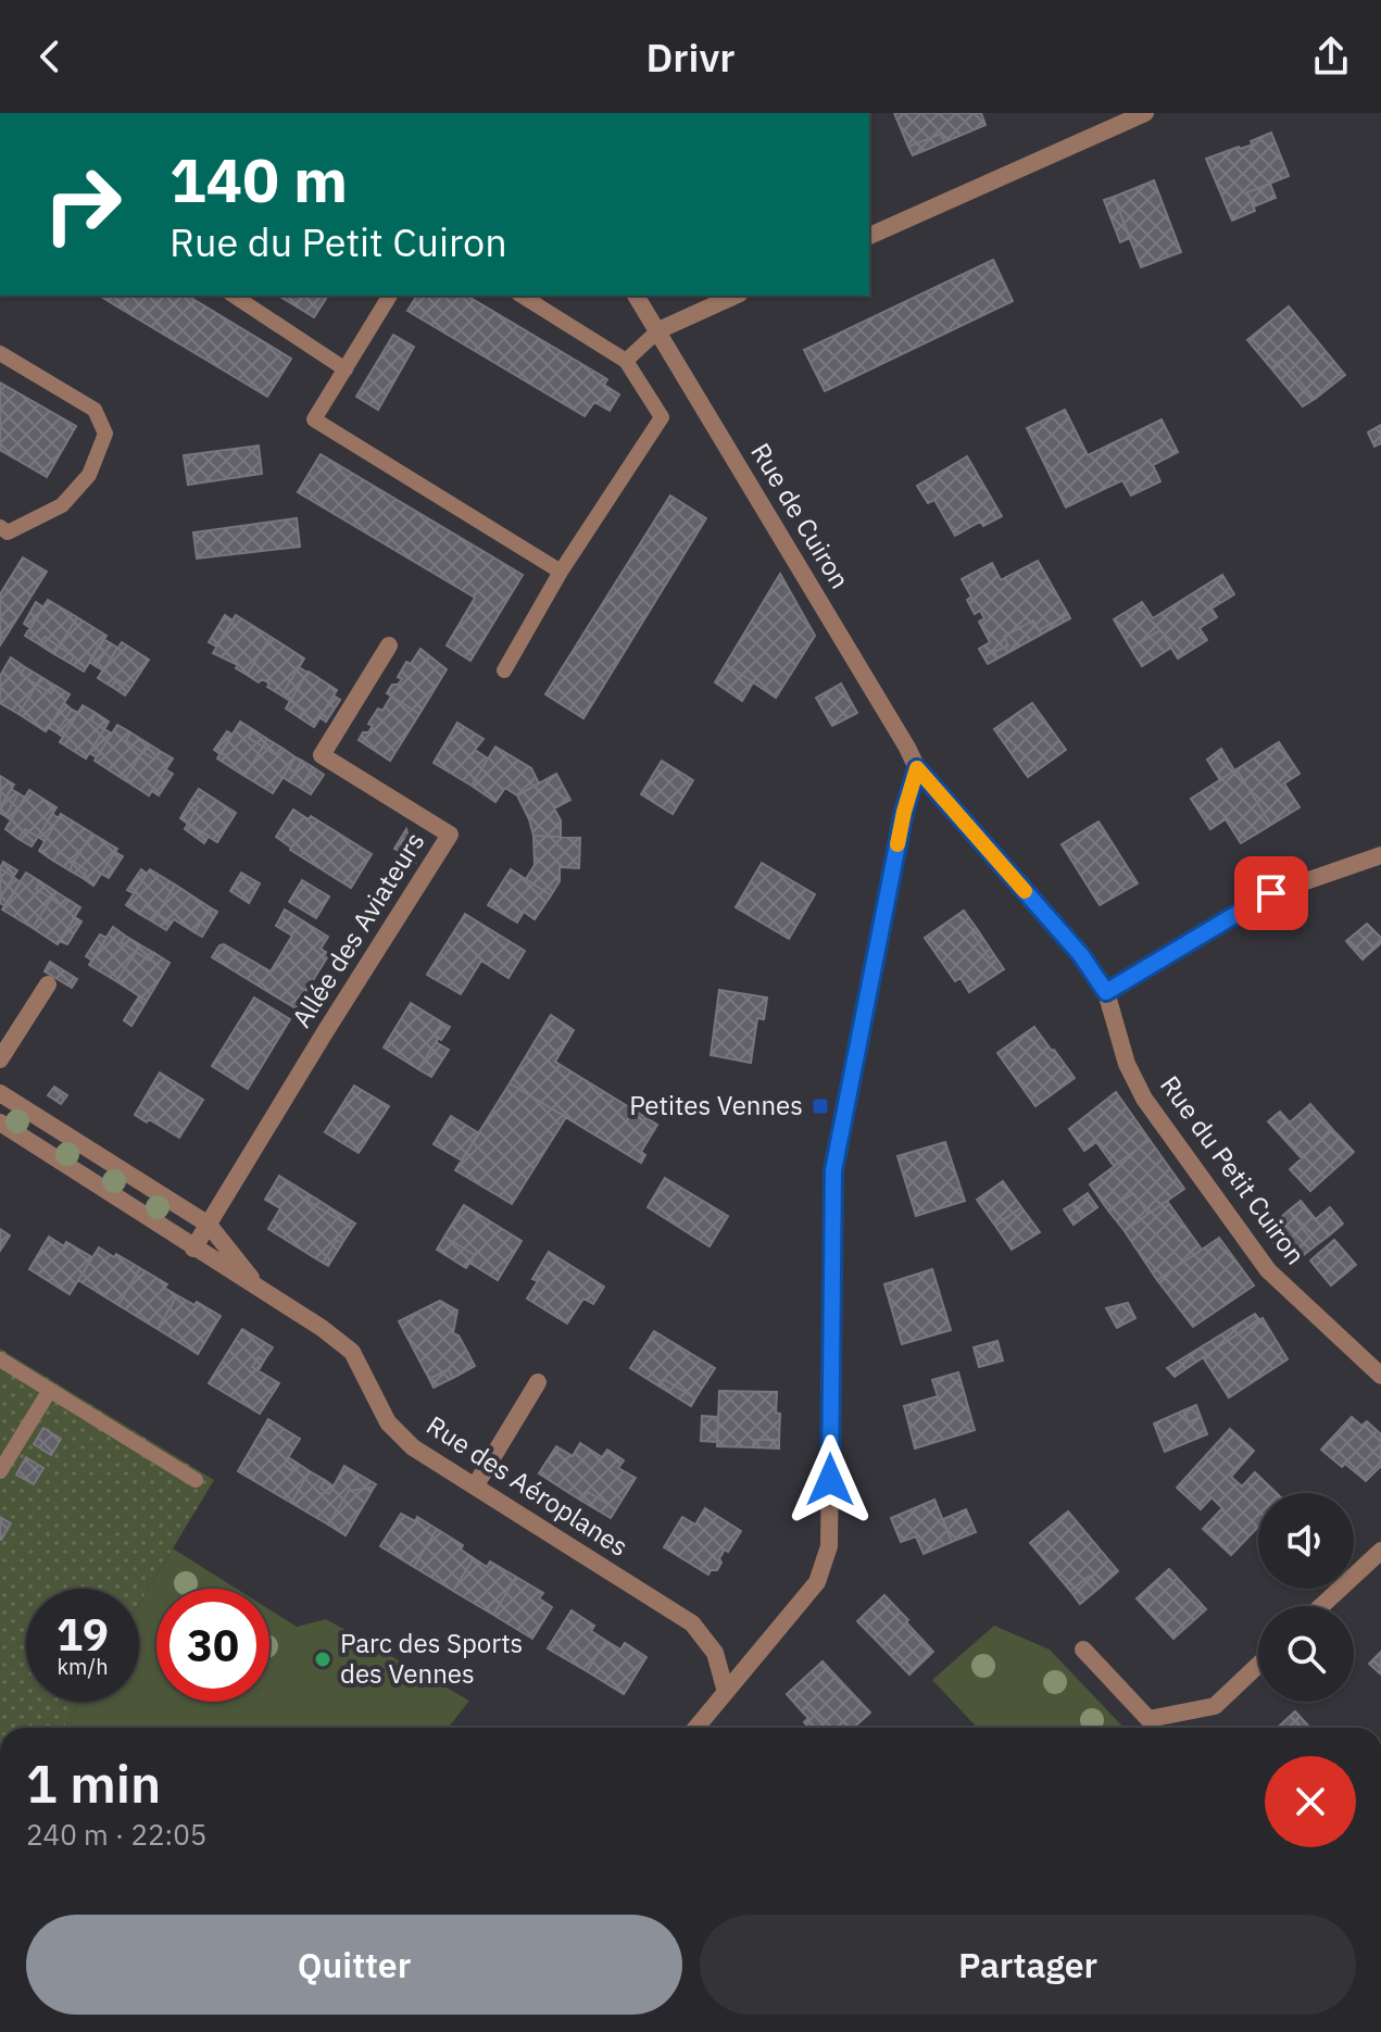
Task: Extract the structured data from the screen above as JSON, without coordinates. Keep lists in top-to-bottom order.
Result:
{
  "streets": {
    "street": [
      "Rue de Cuiron",
      "Allée des Aviateurs",
      "Rue du Petit Cuiron",
      "Rue des Aéroplanes"
    ]
  },
  "crossings": [
    ["Rue de Cuiron", "Rue du Petit Cuiron"],
    ["Allée des Aviateurs", "Rue des Aéroplanes"]
  ],
  "places": {
    "transit": ["Petites Vennes"],
    "other": ["Parc des Sports des Vennes"]
  },
  "page": {
    "header": "Drivr",
    "turn": ["140 m", "Rue du Petit Cuiron"],
    "speed": "19 km/h",
    "limit": "30",
    "heading": ["1 min", "240 m · 22:05"],
    "buttons": ["Quitter", "Partager"]
  }
}
